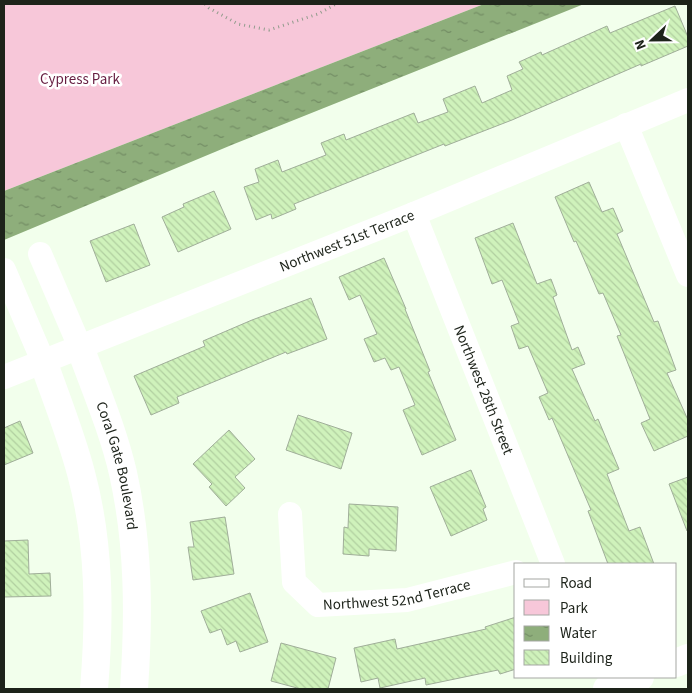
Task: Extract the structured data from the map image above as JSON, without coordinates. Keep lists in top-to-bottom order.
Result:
{
  "streets": {
    "street": [
      "Northwest 51st Terrace",
      "Northwest 28th Street",
      "Coral Gate Boulevard",
      "Northwest 52nd Terrace"
    ]
  },
  "crossings": [
    ["Northwest 51st Terrace", "Northwest 28th Street"],
    ["Northwest 51st Terrace", "Coral Gate Boulevard"]
  ],
  "parks": ["Cypress Park"],
  "legend": [
    "Road",
    "Park",
    "Water",
    "Building"
  ],
  "north": "left"
}
